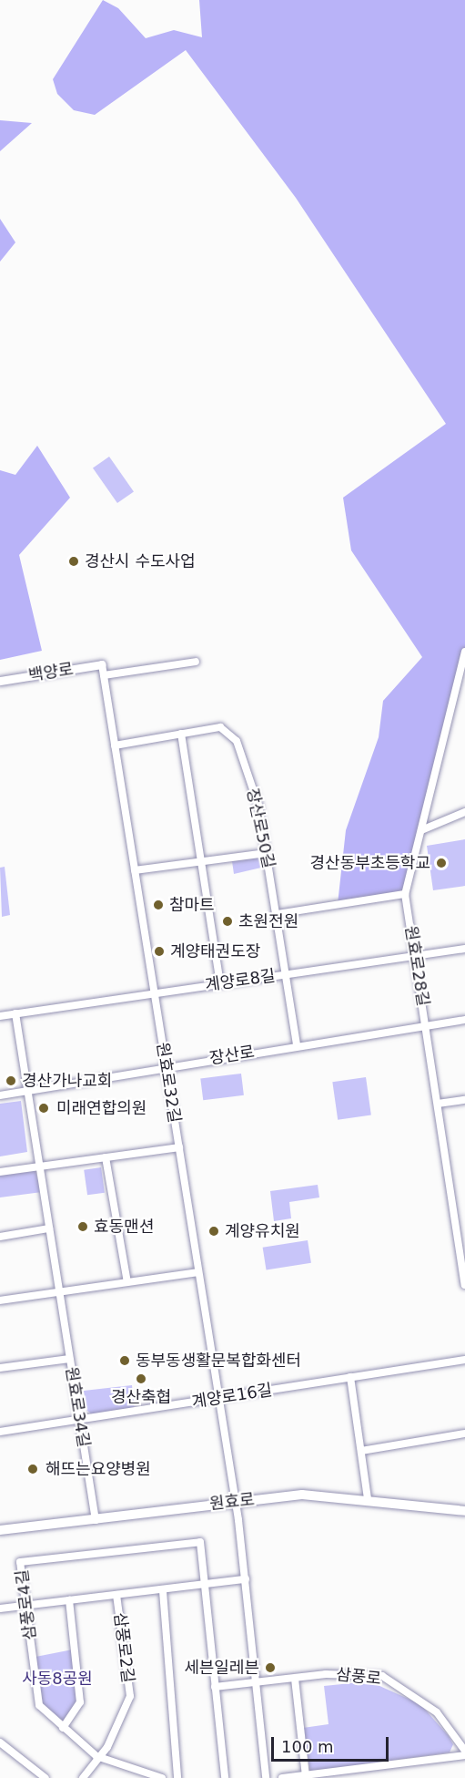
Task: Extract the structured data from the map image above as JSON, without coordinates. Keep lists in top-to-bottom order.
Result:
{
  "streets": {
    "main road": ["원효로"],
    "street": [
      "백양로",
      "장산로50길",
      "원효로28길",
      "계양로8길",
      "장산로",
      "원효로32길",
      "계양로16길",
      "원효로34길",
      "삼풍로4길",
      "삼풍로2길",
      "삼풍로"
    ]
  },
  "crossings": [
    ["백양로", "원효로32길"],
    ["장산로50길", "계양로8길"],
    ["장산로50길", "장산로"],
    ["장산로50길", "원효로32길"],
    ["원효로28길", "계양로8길"],
    ["원효로28길", "장산로"],
    ["계양로8길", "원효로32길"],
    ["장산로", "원효로32길"],
    ["장산로", "원효로34길"],
    ["원효로32길", "계양로16길"],
    ["원효로32길", "원효로"],
    ["계양로16길", "원효로34길"],
    ["원효로34길", "원효로"],
    ["삼풍로4길", "삼풍로2길"]
  ],
  "parks": ["사동8공원"],
  "places": [
    "경산시 수도사업",
    "경산동부초등학교",
    "참마트",
    "초원전원",
    "계양태권도장",
    "경산가나교회",
    "미래연합의원",
    "효동맨션",
    "계양유치원",
    "동부동생활문복합화센터",
    "경산축협",
    "해뜨는요양병원",
    "세븐일레븐"
  ],
  "scale_bar": "100 m"
}
